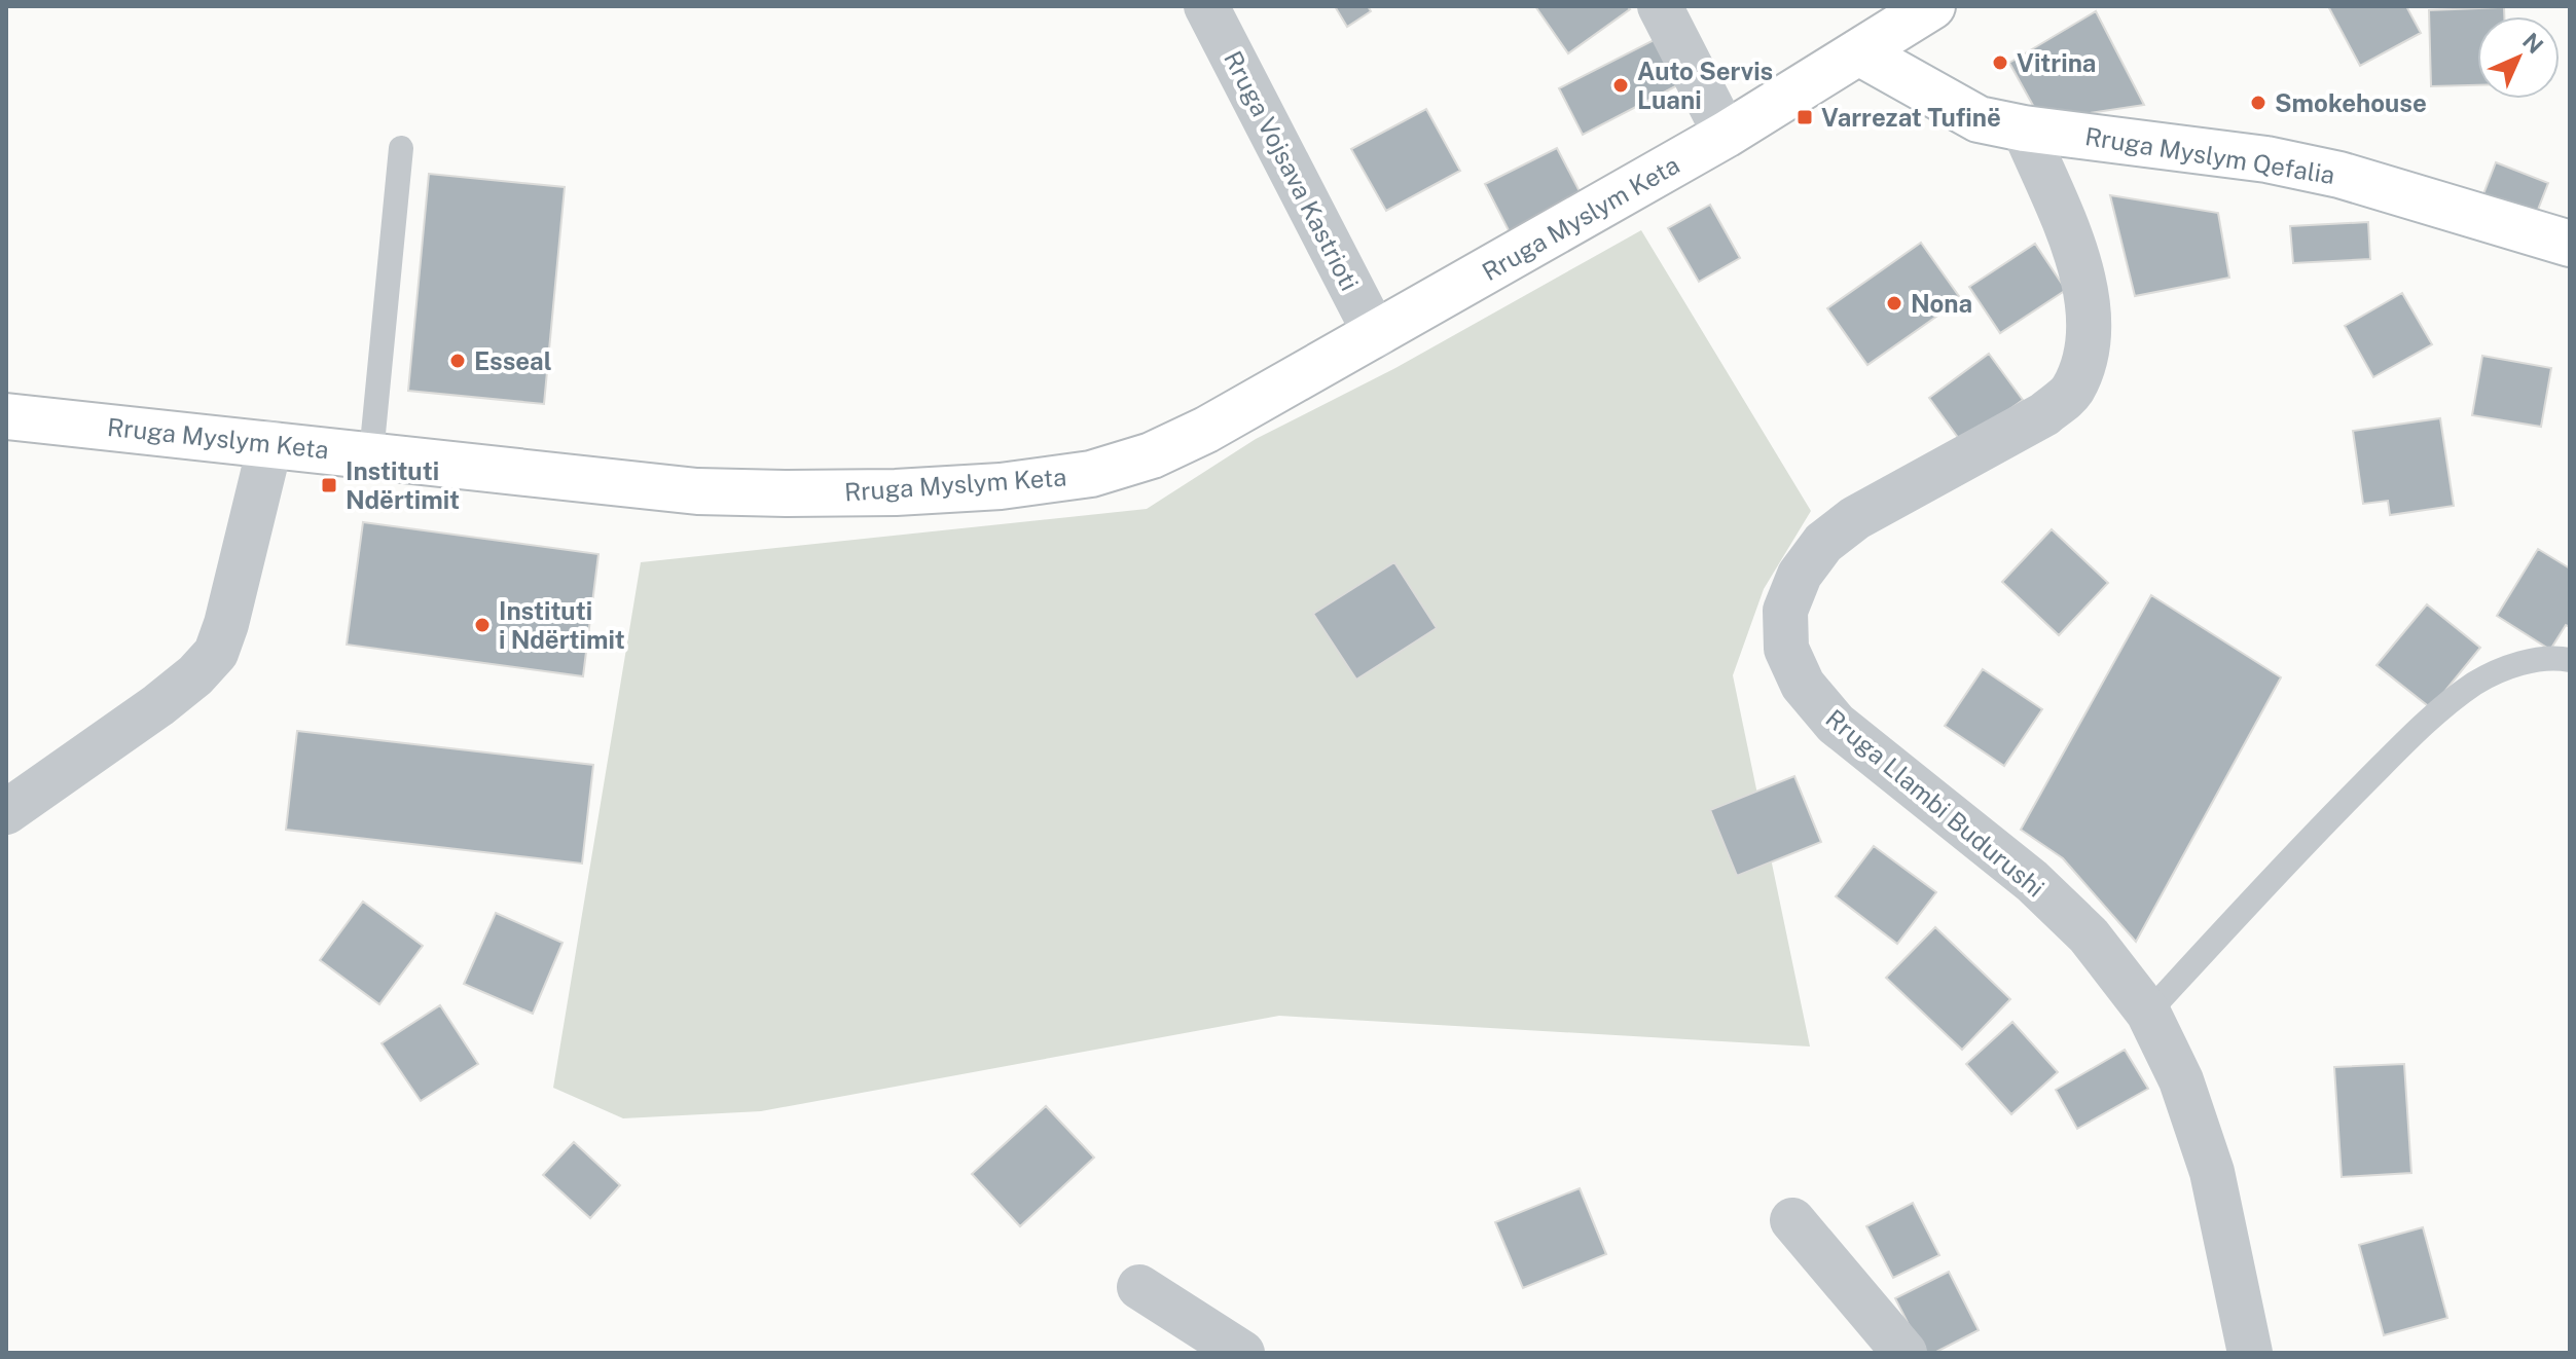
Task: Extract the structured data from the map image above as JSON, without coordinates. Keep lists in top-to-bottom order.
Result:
{
  "streets": {
    "main road": ["Rruga Myslym Qefalia", "Rruga Myslym Keta"],
    "street": ["Rruga Vojsava Kastrioti", "Rruga Llambi Budurushi"]
  },
  "crossings": [
    ["Rruga Myslym Qefalia", "Rruga Myslym Keta"],
    ["Rruga Myslym Qefalia", "Rruga Llambi Budurushi"],
    ["Rruga Vojsava Kastrioti", "Rruga Myslym Keta"]
  ],
  "places": {
    "other": [
      "Vitrina",
      "Auto Servis Luani",
      "Smokehouse",
      "Nona",
      "Esseal",
      "Instituti i Ndërtimit"
    ],
    "transit": ["Varrezat Tufinë", "Instituti Ndërtimit"]
  },
  "north": "top right"
}
